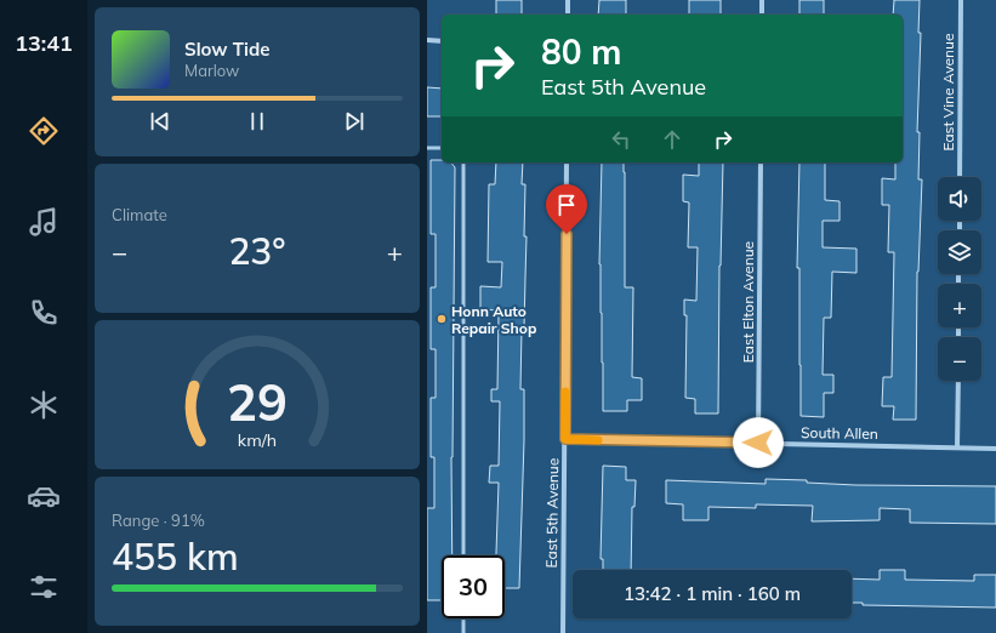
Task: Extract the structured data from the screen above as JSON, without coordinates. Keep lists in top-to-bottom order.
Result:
{
  "streets": {
    "street": [
      "East Vine Avenue",
      "East Elton Avenue",
      "South Allen",
      "East 5th Avenue"
    ]
  },
  "crossings": [
    ["East Elton Avenue", "South Allen"],
    ["South Allen", "East 5th Avenue"]
  ],
  "places": ["Honn Auto Repair Shop"],
  "page": {
    "tabs": "13:41",
    "turn": ["80 m", "East 5th Avenue"],
    "song": ["Slow Tide", "Marlow"],
    "tile": [
      "Climate",
      ["Range · 91%", "455 km"]
    ],
    "map_buttons": ["+", "−"],
    "heat": ["−", "23°", "+"],
    "limit": "30",
    "trip": "13:42 · 1 min · 160 m",
    "gauge": ["29", "km/h"]
  }
}
